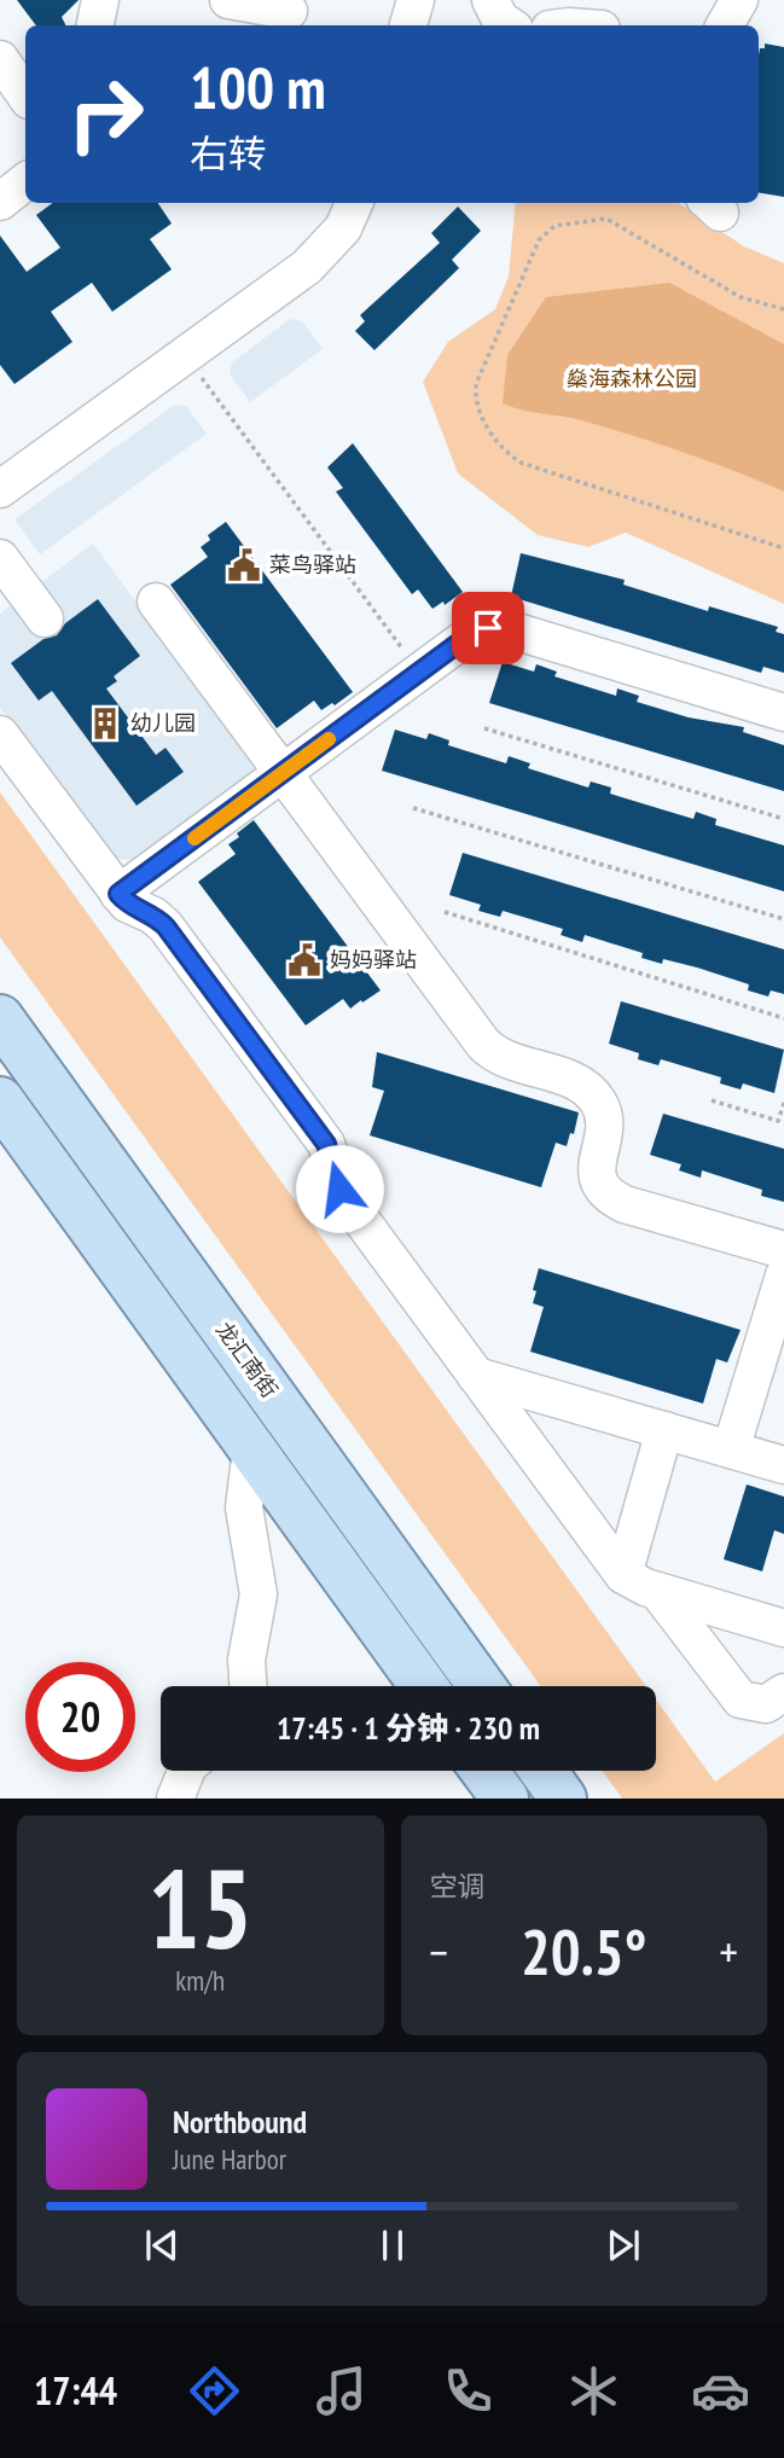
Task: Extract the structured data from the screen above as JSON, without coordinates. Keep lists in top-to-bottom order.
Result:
{
  "streets": {
    "main road": ["龙汇南街"]
  },
  "parks": ["燊海森林公园"],
  "places": {
    "public building": ["菜鸟驿站", "妈妈驿站"],
    "building": ["幼儿园"]
  },
  "page": {
    "turn": ["100 m", "右转"],
    "limit": "20",
    "trip": "17:45 · 1 分钟 · 230 m",
    "tile": [
      ["15", "km/h"],
      "空调"
    ],
    "heat": ["−", "20.5°", "+"],
    "song": ["Northbound", "June Harbor"],
    "tabs": "17:44"
  }
}
